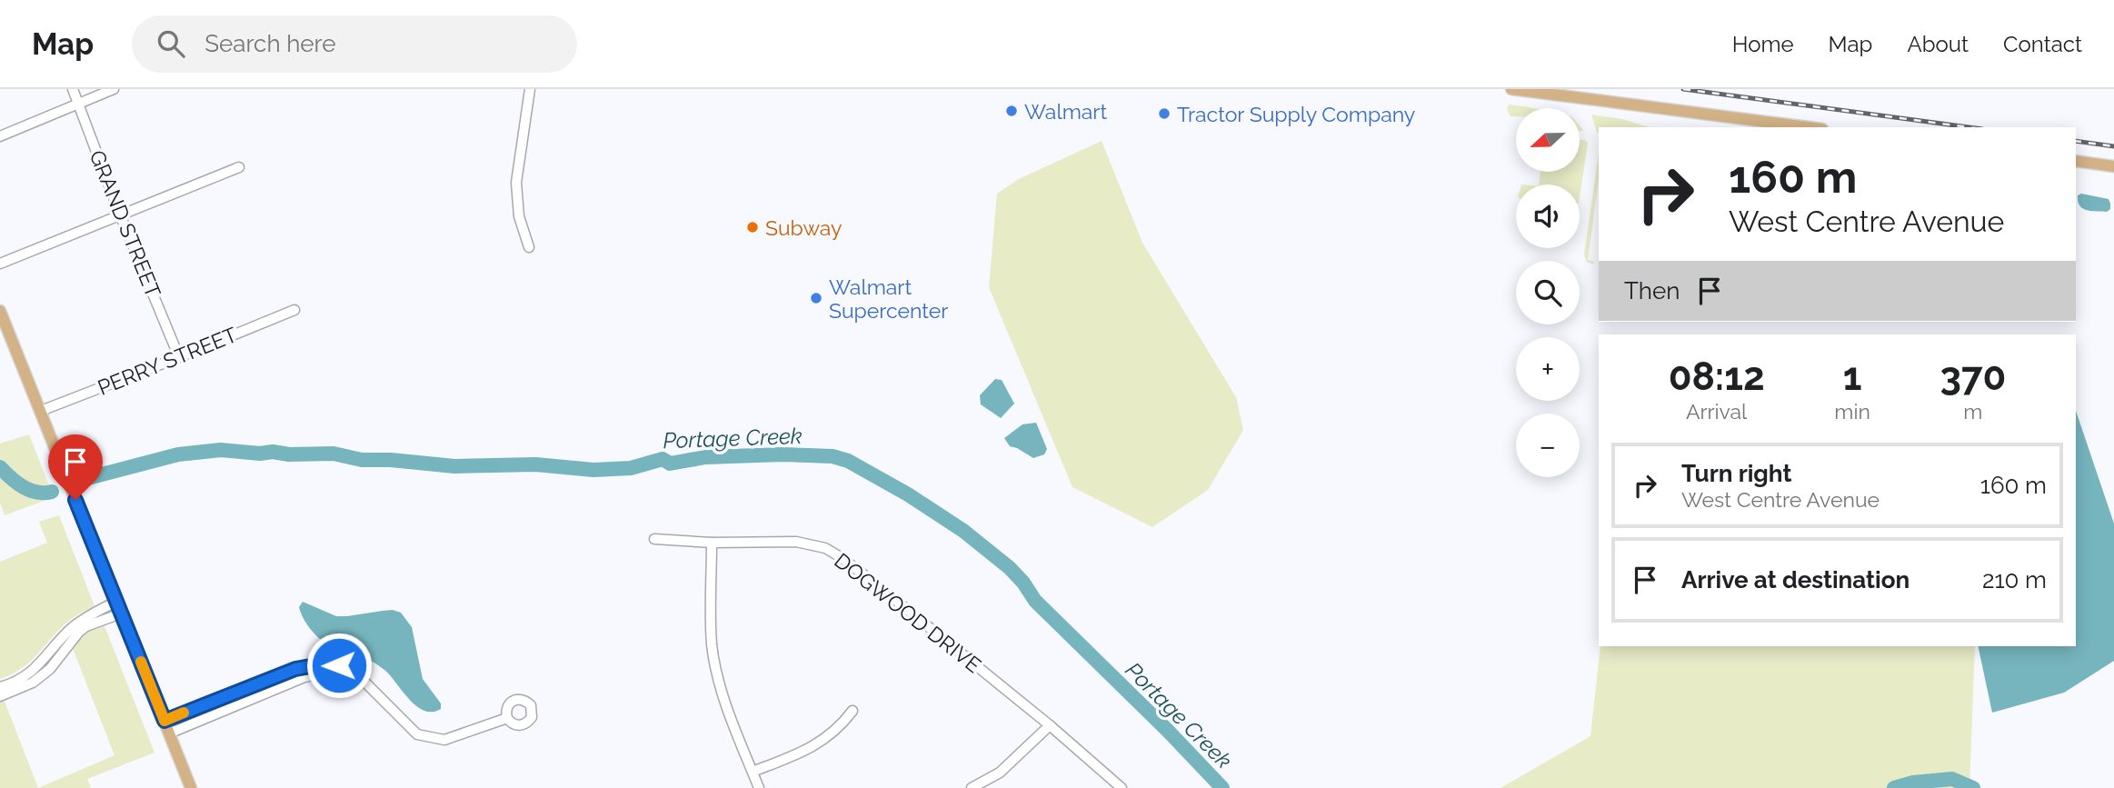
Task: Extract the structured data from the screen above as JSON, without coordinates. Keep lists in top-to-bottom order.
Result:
{
  "streets": {
    "street": ["GRAND STREET", "PERRY STREET", "DOGWOOD DRIVE"]
  },
  "crossings": [
    ["GRAND STREET", "PERRY STREET"]
  ],
  "water": ["Portage Creek"],
  "places": [
    "Walmart",
    "Tractor Supply Company",
    "Subway",
    "Walmart Supercenter"
  ],
  "north": "left",
  "page": {
    "header": "Map",
    "search": "Search here",
    "nav": [
      "Home",
      "Map",
      "About",
      "Contact"
    ],
    "map_buttons": ["+", "−"],
    "turn": ["160 m", "West Centre Avenue"],
    "then": "Then",
    "eta": [
      "08:12",
      "Arrival",
      "1",
      "min",
      "370",
      "m"
    ],
    "list": [
      {
        "name": "Turn right",
        "note": "West Centre Avenue",
        "value": "160 m"
      },
      {
        "name": "Arrive at destination",
        "value": "210 m"
      }
    ]
  }
}
